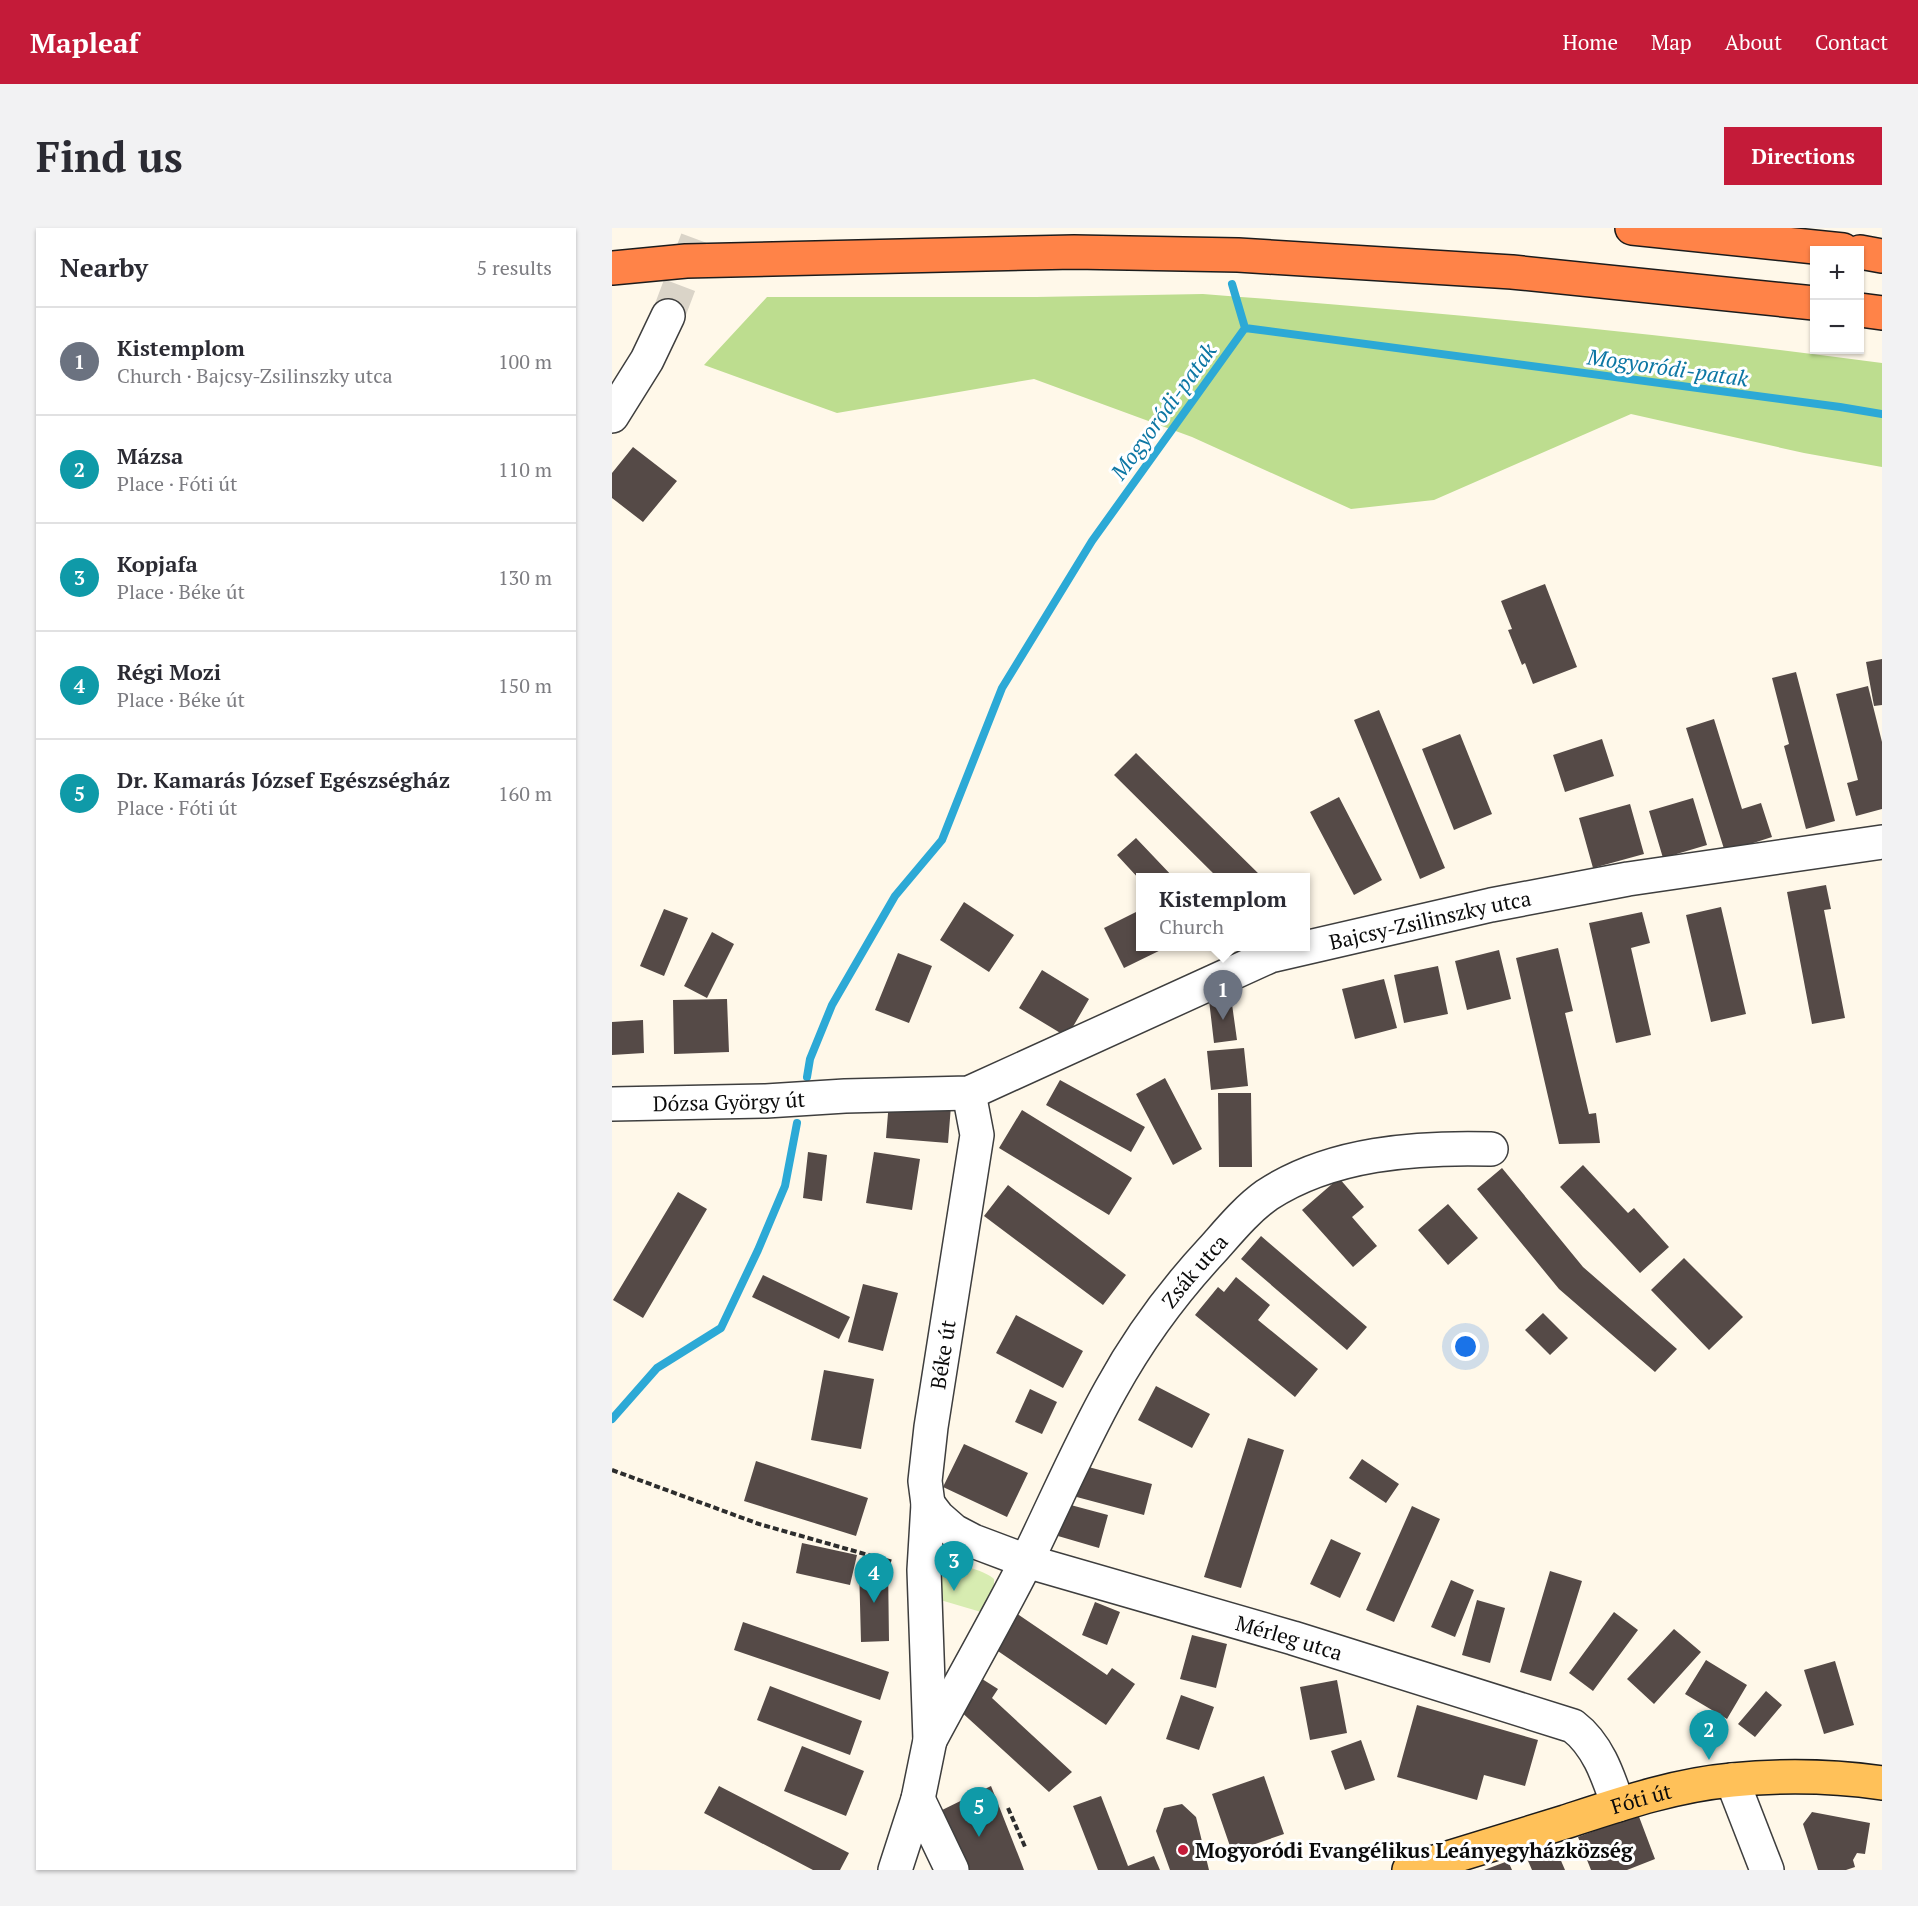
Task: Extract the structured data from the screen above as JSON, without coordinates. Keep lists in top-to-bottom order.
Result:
{
  "streets": {
    "main road": ["Fóti út"],
    "street": [
      "Bajcsy-Zsilinszky utca",
      "Dózsa György út",
      "Zsák utca",
      "Béke út",
      "Mérleg utca"
    ]
  },
  "crossings": [
    ["Bajcsy-Zsilinszky utca", "Dózsa György út"],
    ["Bajcsy-Zsilinszky utca", "Béke út"],
    ["Dózsa György út", "Béke út"],
    ["Zsák utca", "Béke út"],
    ["Zsák utca", "Mérleg utca"],
    ["Béke út", "Mérleg utca"],
    ["Mérleg utca", "Fóti út"]
  ],
  "water": ["Mogyoródi-patak"],
  "places": ["Mogyoródi Evangélikus Leányegyházközség"],
  "page": {
    "header": "Mapleaf",
    "nav": [
      "Home",
      "Map",
      "About",
      "Contact"
    ],
    "buttons": "Directions",
    "title": "Find us",
    "heading": ["Nearby", "5 results"],
    "map_buttons": ["+", "−"],
    "list": [
      {
        "mark": "1",
        "name": "Kistemplom",
        "note": "Church · Bajcsy-Zsilinszky utca",
        "value": "100 m"
      },
      {
        "mark": "2",
        "name": "Mázsa",
        "note": "Place · Fóti út",
        "value": "110 m"
      },
      {
        "mark": "3",
        "name": "Kopjafa",
        "note": "Place · Béke út",
        "value": "130 m"
      },
      {
        "mark": "4",
        "name": "Régi Mozi",
        "note": "Place · Béke út",
        "value": "150 m"
      },
      {
        "mark": "5",
        "name": "Dr. Kamarás József Egészségház",
        "note": "Place · Fóti út",
        "value": "160 m"
      }
    ],
    "popup": ["Kistemplom", "Church"],
    "pins": [
      "1",
      "3",
      "4",
      "2",
      "5"
    ]
  }
}
